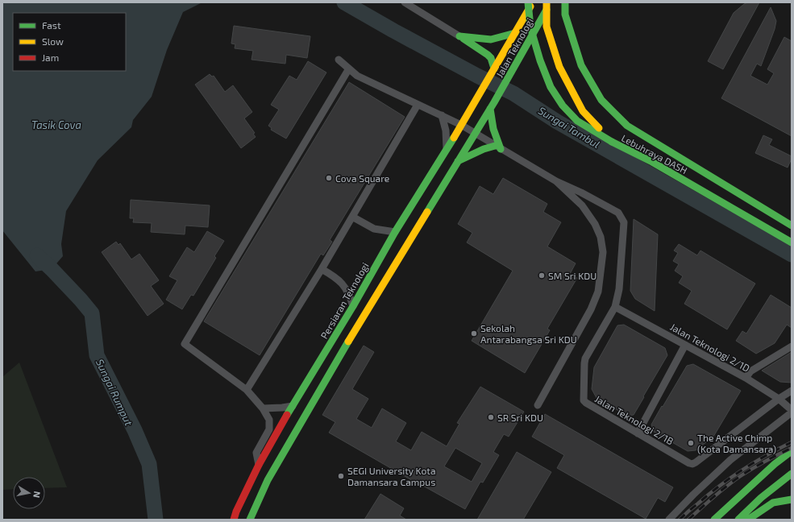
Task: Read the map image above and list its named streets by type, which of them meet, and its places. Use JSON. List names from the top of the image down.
{
  "streets": {
    "main road": ["Jalan Teknologi", "Lebuhraya DASH", "Persiaran Teknologi"],
    "street": ["Jalan Teknologi 2/1D", "Jalan Teknologi 2/1B"]
  },
  "crossings": [
    ["Jalan Teknologi", "Persiaran Teknologi"],
    ["Jalan Teknologi 2/1D", "Jalan Teknologi 2/1B"]
  ],
  "water": ["Tasik Cova", "Sungai Tambul", "Sungai Rumput"],
  "places": [
    "Cova Square",
    "SM Sri KDU",
    "Sekolah Antarabangsa Sri KDU",
    "SR Sri KDU",
    "The Active Chimp (Kota Damansara)",
    "SEGI University Kota Damansara Campus"
  ],
  "legend": ["Fast", "Slow", "Jam"],
  "north": "right"
}
